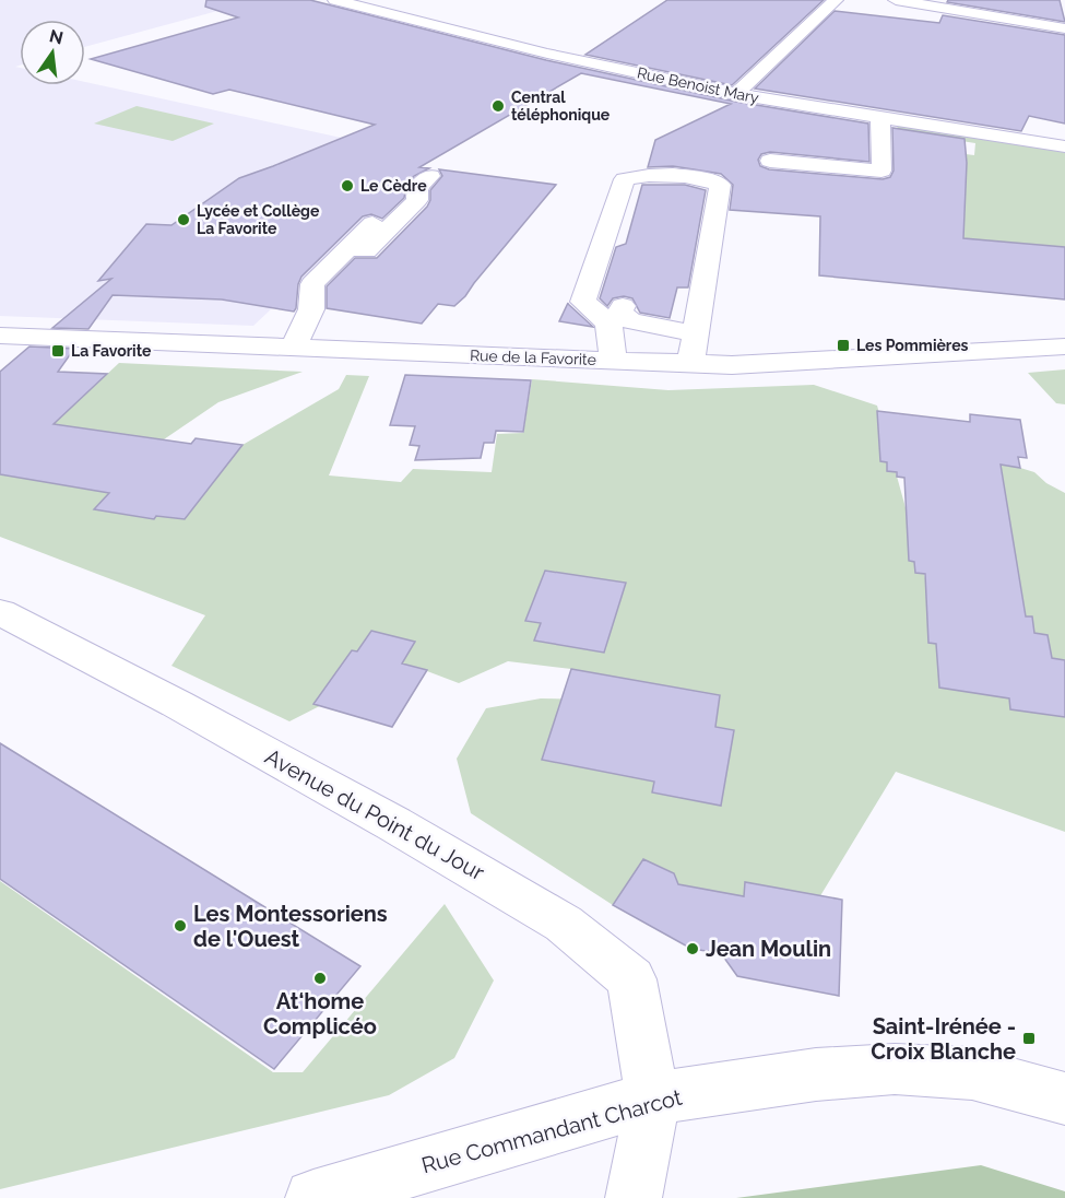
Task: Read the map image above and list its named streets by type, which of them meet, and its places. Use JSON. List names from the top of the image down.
{
  "streets": {
    "street": [
      "Rue Benoist Mary",
      "Rue de la Favorite",
      "Avenue du Point du Jour",
      "Rue Commandant Charcot"
    ]
  },
  "crossings": [
    ["Avenue du Point du Jour", "Rue Commandant Charcot"]
  ],
  "places": {
    "other": [
      "Central téléphonique",
      "Le Cèdre",
      "Lycée et Collège La Favorite",
      "Les Montessoriens de l'Ouest",
      "Jean Moulin",
      "At‘home Complicéo"
    ],
    "transit": ["Les Pommières", "La Favorite", "Saint-Irénée - Croix Blanche"]
  },
  "north": "top"
}
